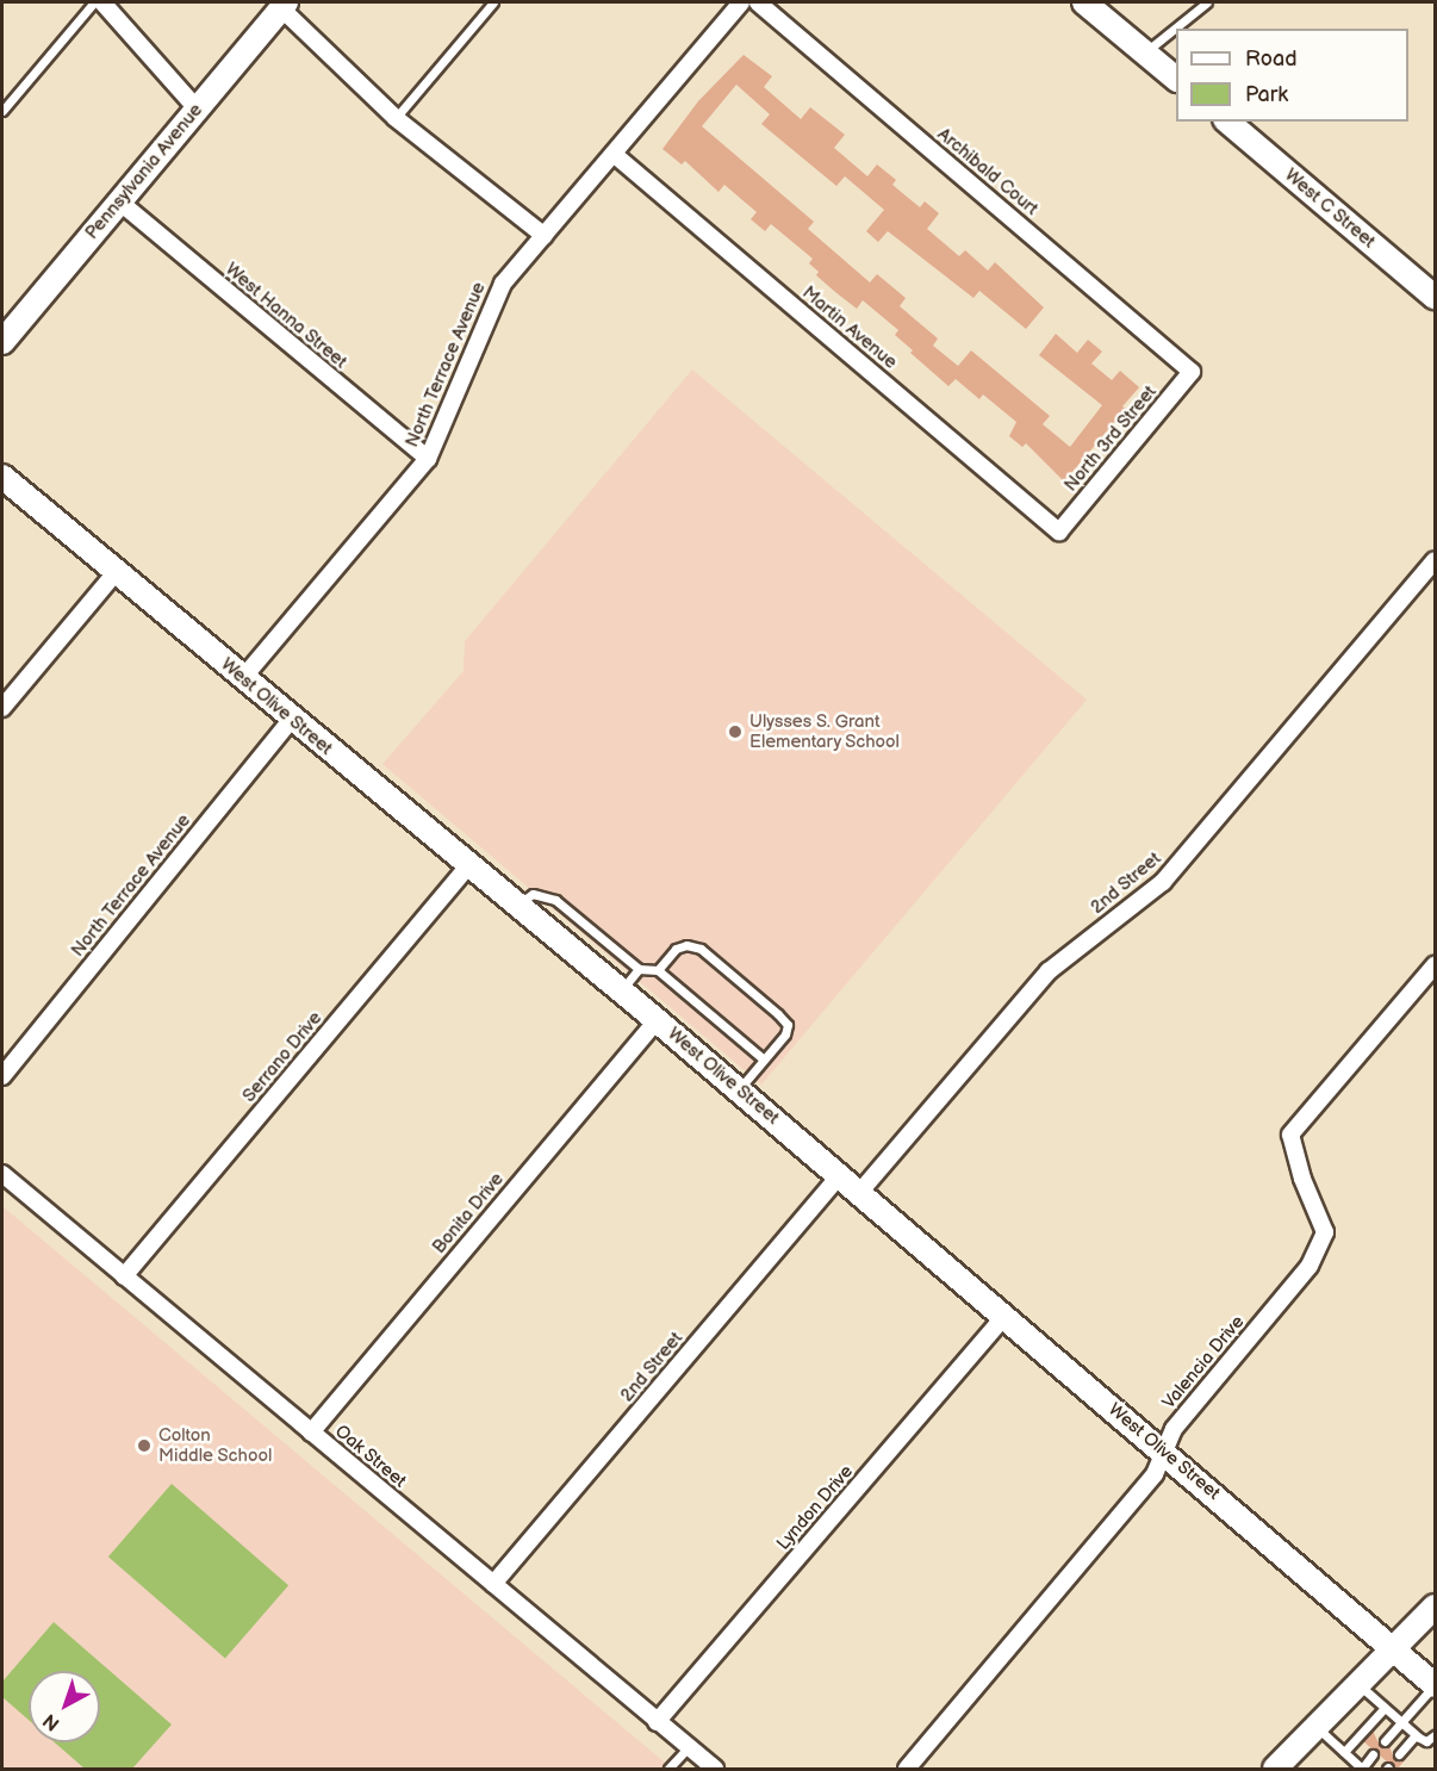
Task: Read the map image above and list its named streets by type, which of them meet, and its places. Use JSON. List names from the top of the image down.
{
  "streets": {
    "street": [
      "Pennsylvania Avenue",
      "Archibald Court",
      "West C Street",
      "West Hanna Street",
      "Martin Avenue",
      "North Terrace Avenue",
      "North 3rd Street",
      "West Olive Street",
      "2nd Street",
      "Serrano Drive",
      "Bonita Drive",
      "Valencia Drive",
      "Oak Street",
      "Lyndon Drive"
    ]
  },
  "crossings": [
    ["Pennsylvania Avenue", "West Hanna Street"],
    ["Archibald Court", "North 3rd Street"],
    ["West Hanna Street", "North Terrace Avenue"],
    ["Martin Avenue", "North Terrace Avenue"],
    ["Martin Avenue", "North 3rd Street"],
    ["North Terrace Avenue", "West Olive Street"],
    ["West Olive Street", "2nd Street"],
    ["West Olive Street", "Serrano Drive"],
    ["West Olive Street", "Bonita Drive"],
    ["West Olive Street", "Valencia Drive"],
    ["West Olive Street", "Lyndon Drive"],
    ["2nd Street", "Oak Street"],
    ["Serrano Drive", "Oak Street"],
    ["Bonita Drive", "Oak Street"],
    ["Oak Street", "Lyndon Drive"]
  ],
  "places": ["Ulysses S. Grant Elementary School", "Colton Middle School"],
  "legend": ["Road", "Park"],
  "north": "bottom left"
}
